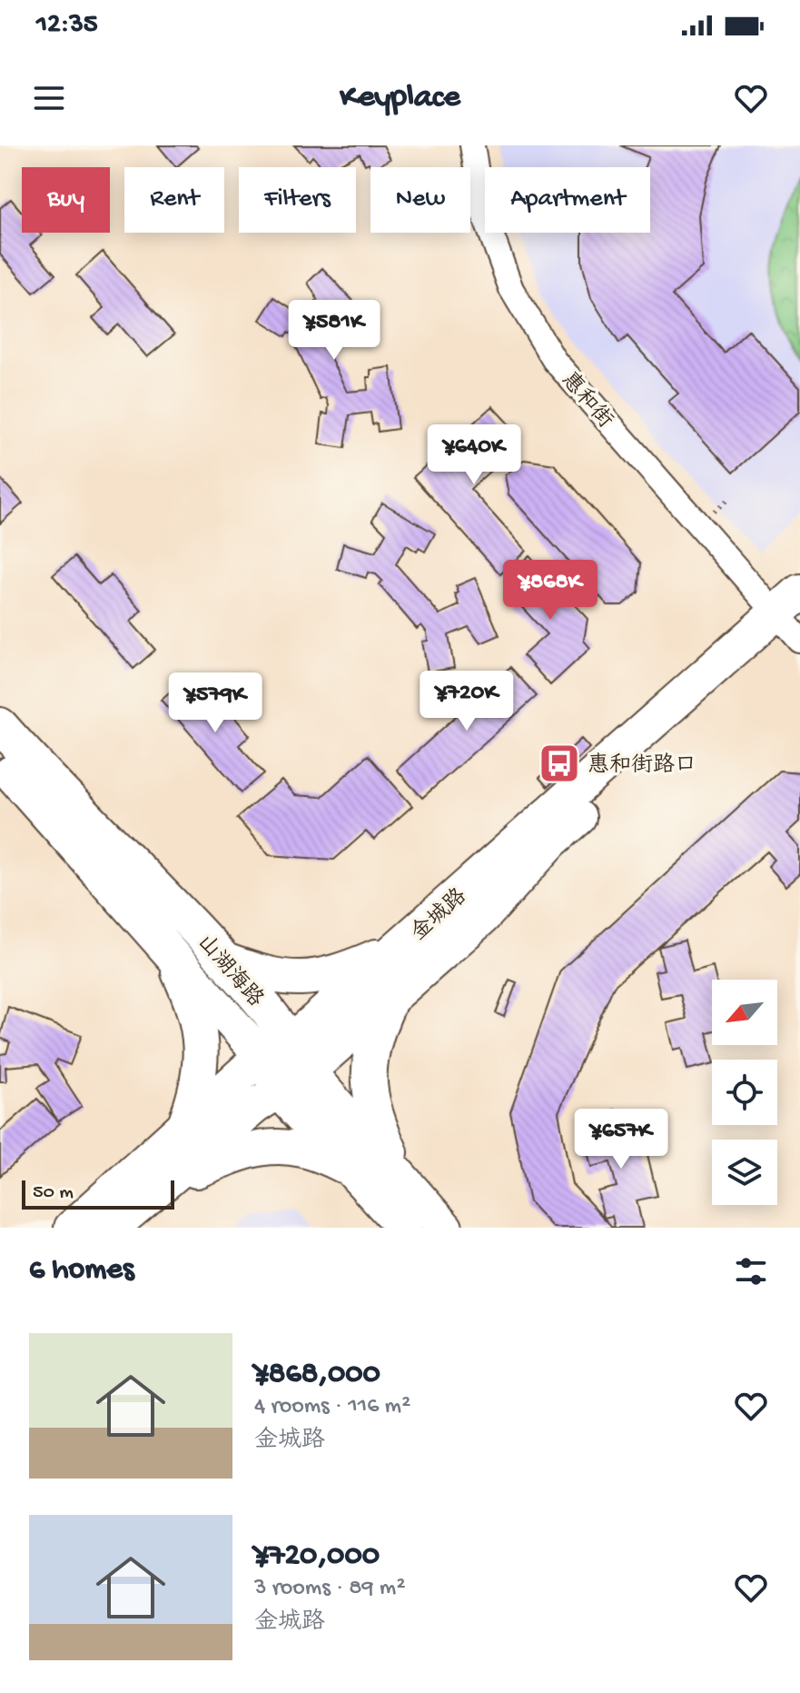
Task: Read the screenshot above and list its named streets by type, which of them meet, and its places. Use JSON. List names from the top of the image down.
{
  "streets": {
    "street": ["惠和街", "金城路", "山湖海路"]
  },
  "crossings": [
    ["惠和街", "金城路"],
    ["金城路", "山湖海路"]
  ],
  "places": {
    "bus stop": ["惠和街路口"]
  },
  "scale_bar": "50 m",
  "north": "bottom left",
  "page": {
    "status": "12:35",
    "header": "Keyplace",
    "chip": [
      "Buy",
      "Rent",
      "Filters",
      "New",
      "Apartment"
    ],
    "price": [
      "¥581K",
      "¥640K",
      "¥868K",
      "¥720K",
      "¥579K",
      "¥657K"
    ],
    "scale": "50 m",
    "heading": "6 homes",
    "list": [
      {
        "name": "¥868,000",
        "note": "4 rooms · 116 m² · 金城路"
      },
      {
        "name": "¥720,000",
        "note": "3 rooms · 89 m² · 金城路"
      }
    ]
  }
}
